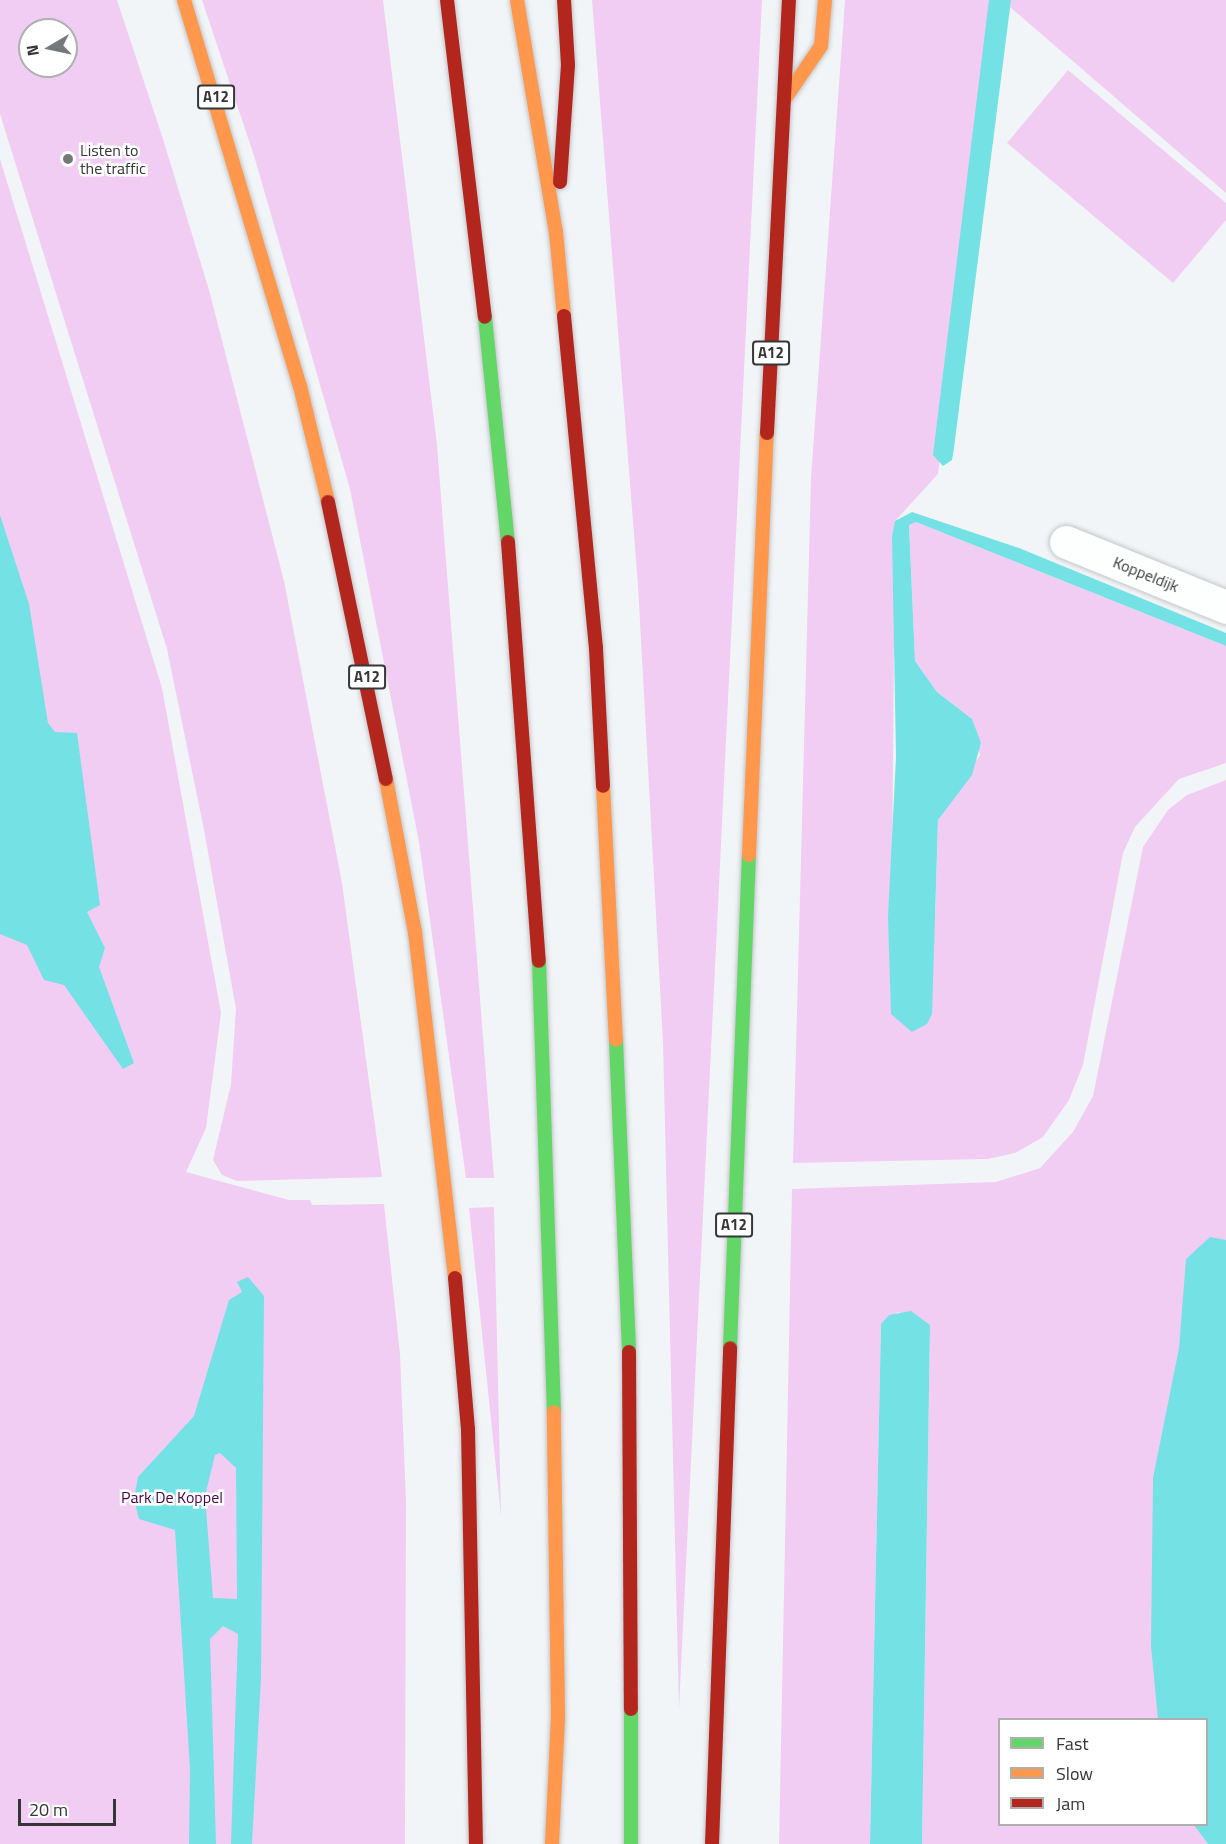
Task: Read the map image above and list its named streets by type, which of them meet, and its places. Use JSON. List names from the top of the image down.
{
  "streets": {
    "highway": ["A12"],
    "street": ["Koppeldijk"]
  },
  "parks": ["Park De Koppel"],
  "places": ["Listen to the traffic"],
  "legend": ["Fast", "Slow", "Jam"],
  "scale_bar": "20 m",
  "north": "left"
}
